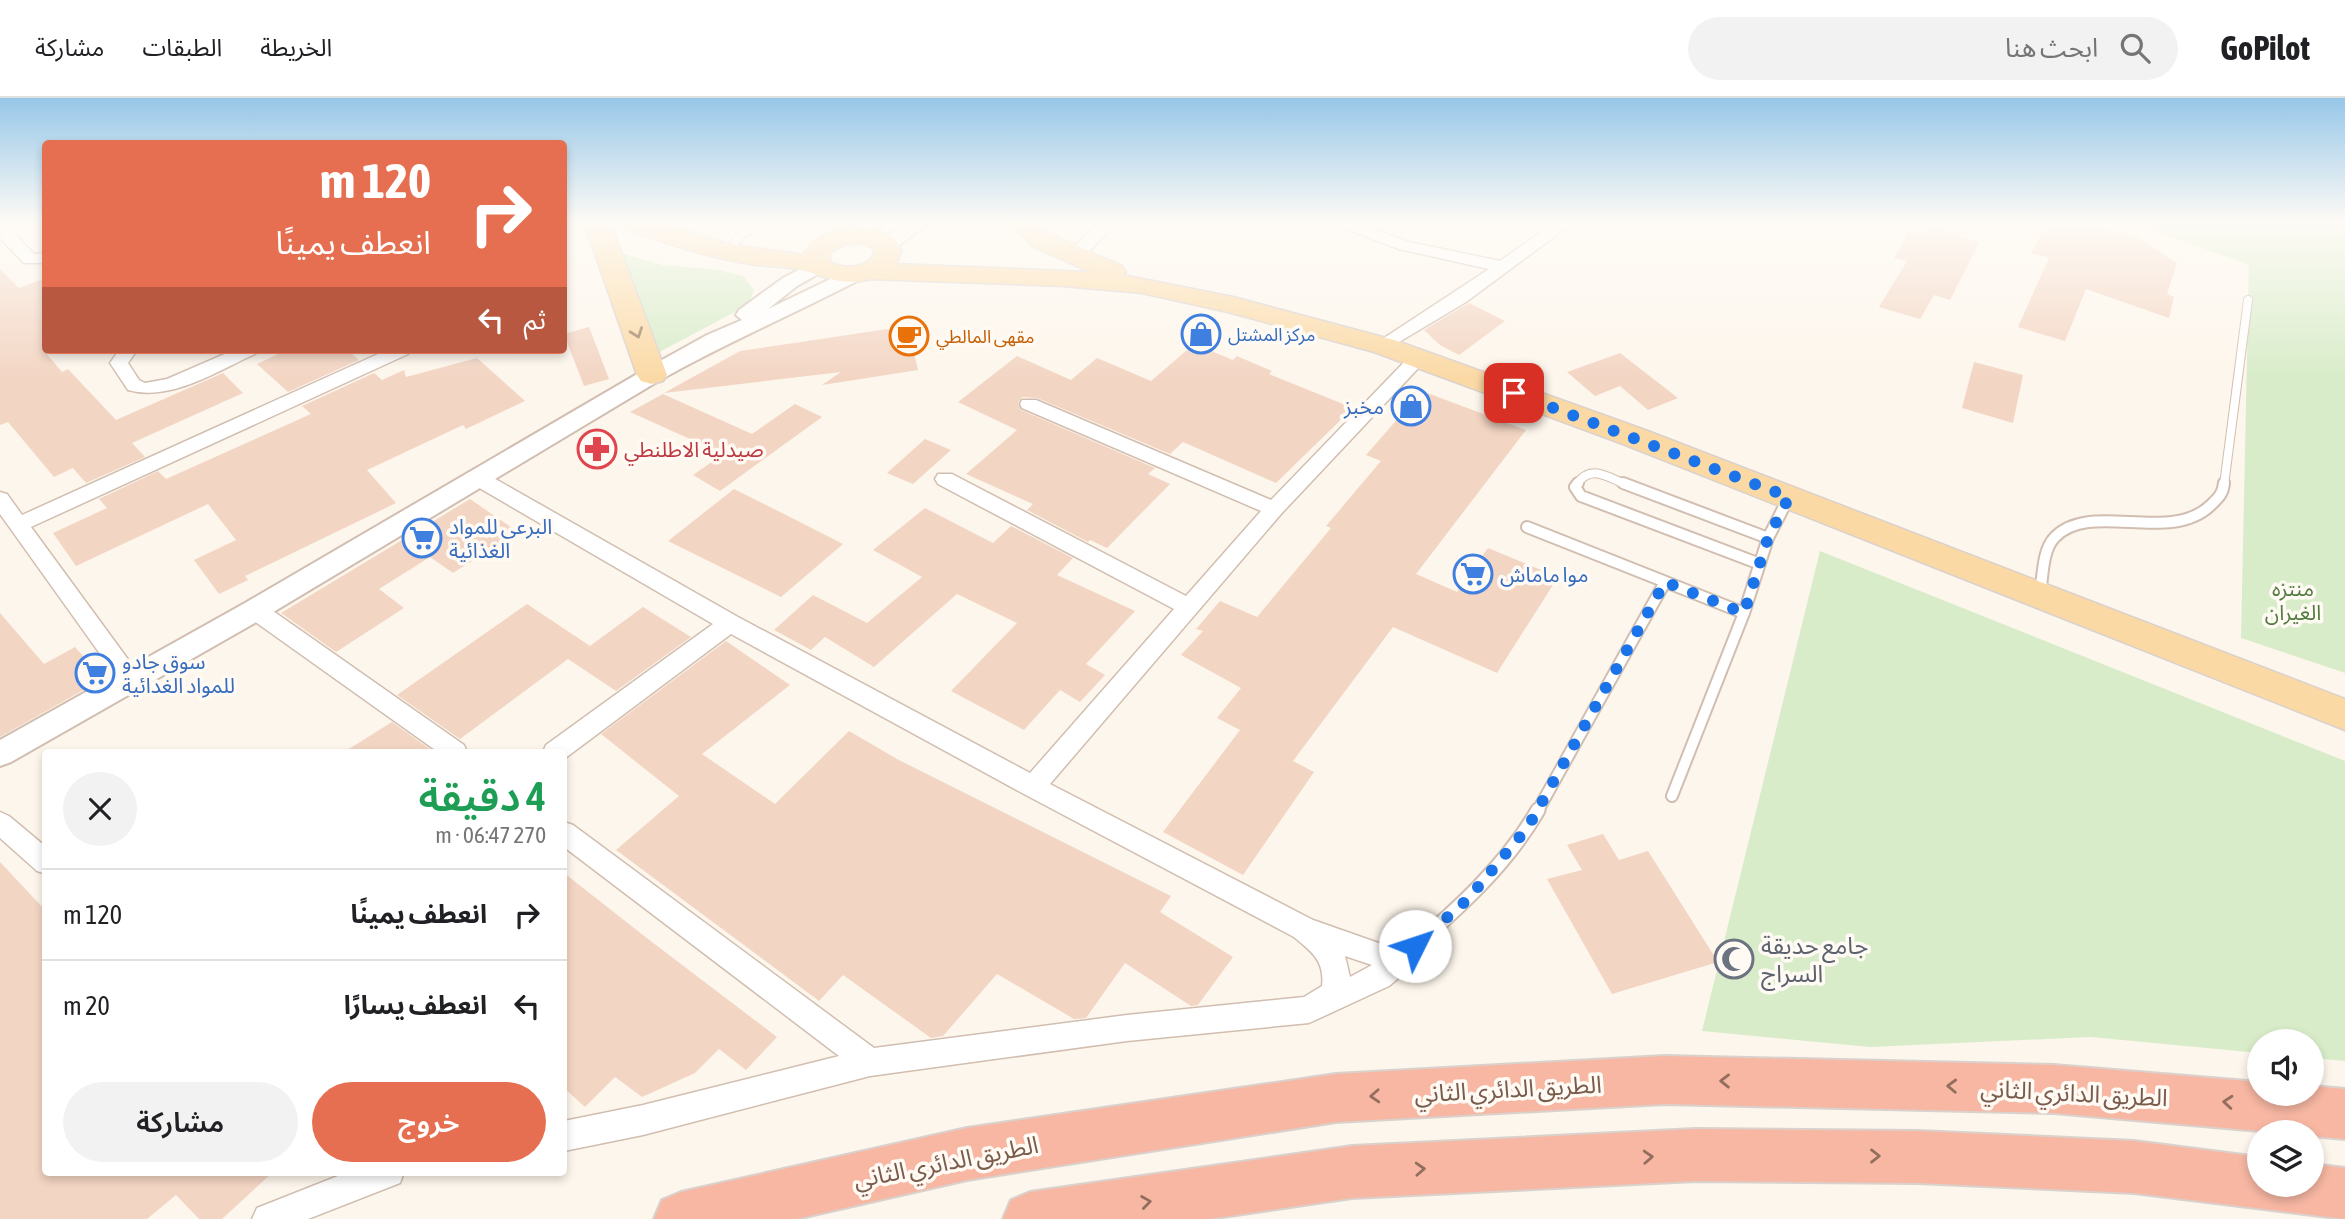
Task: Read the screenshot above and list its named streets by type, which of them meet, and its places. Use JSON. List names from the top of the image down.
{
  "streets": {
    "highway": ["الطريق الدائري الثاني"]
  },
  "parks": ["منتزه الغيران"],
  "places": {
    "shop": ["مركز المشتل", "مخبز"],
    "cafe": ["مقهى المالطي"],
    "pharmacy": ["صيدلية الاطلنطي"],
    "supermarket": ["البرعي للمواد الغذائية", "موا ماماش", "سوق جادو للمواد الغدائية"],
    "mosque": ["جامع حديقة السراج"]
  },
  "page": {
    "header": "GoPilot",
    "search": "ابحث هنا",
    "nav": ["الخريطة", "الطبقات", "مشاركة"],
    "turn": ["120 m", "انعطف يمينًا"],
    "then": "ثم",
    "heading": ["4 دقيقة", "270 m · 06:47"],
    "list": [
      {
        "name": "انعطف يمينًا",
        "value": "120 m"
      },
      {
        "name": "انعطف يسارًا",
        "value": "20 m"
      }
    ],
    "buttons": ["خروج", "مشاركة"]
  }
}
